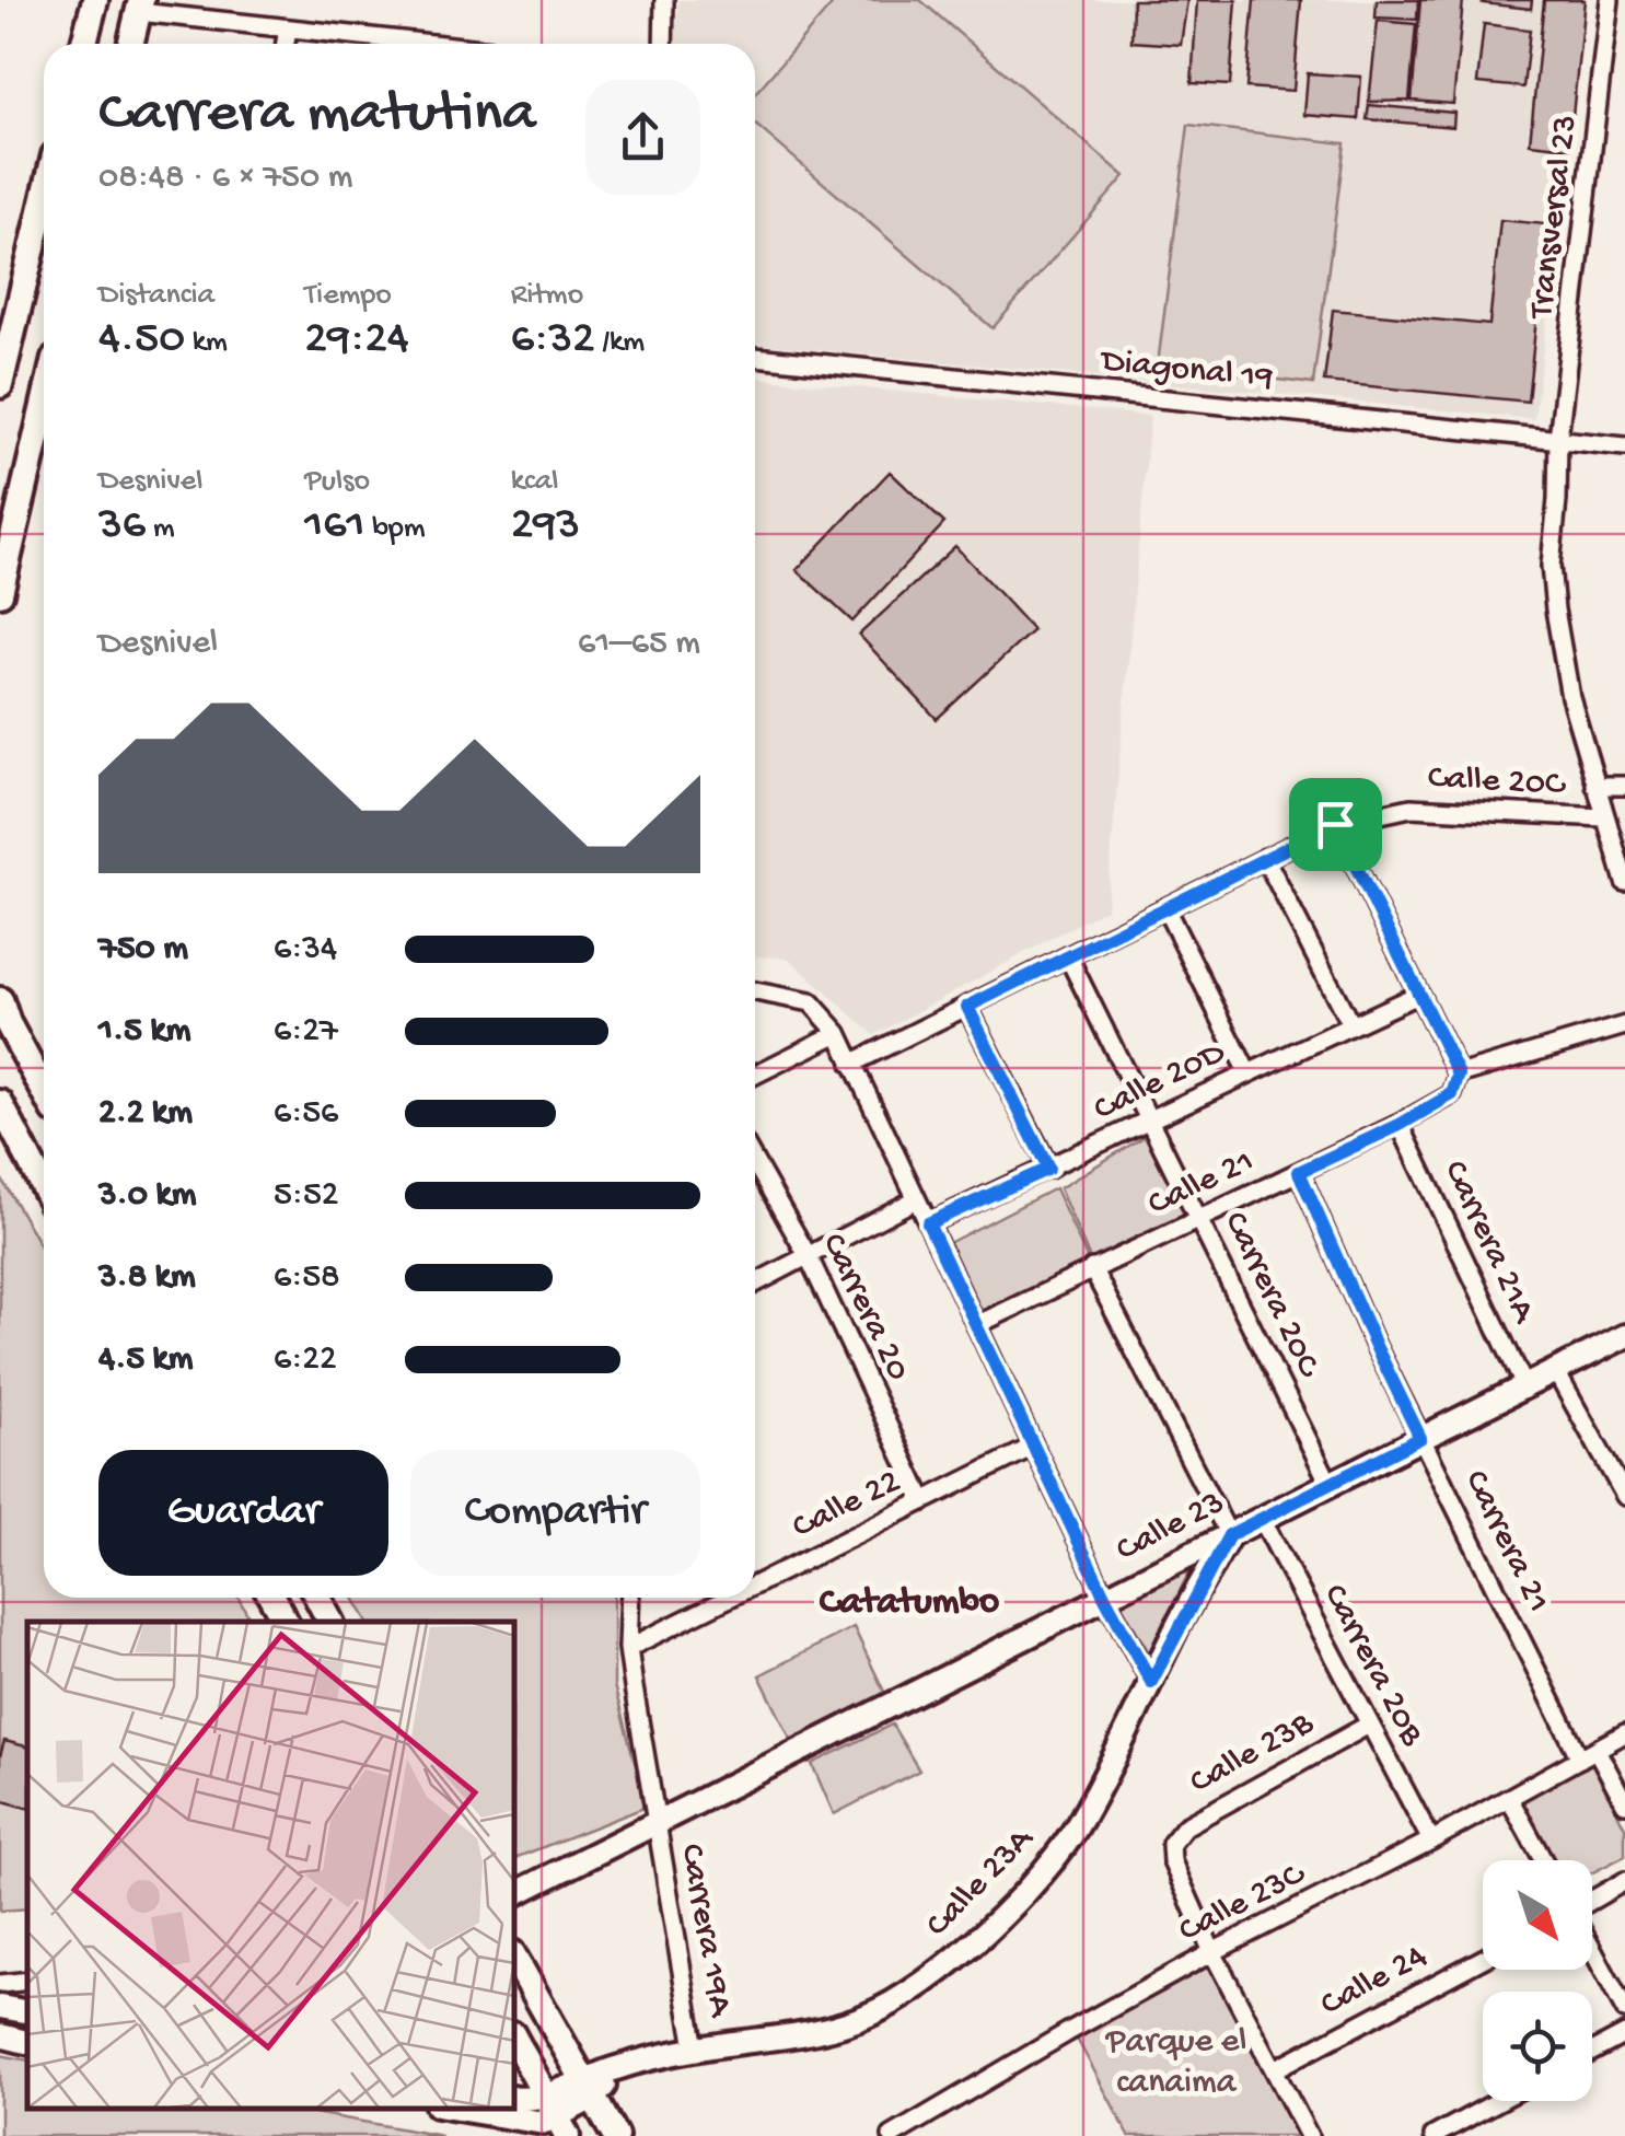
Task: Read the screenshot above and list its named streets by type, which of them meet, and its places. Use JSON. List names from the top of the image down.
{
  "streets": {
    "street": [
      "Transversal 23",
      "Diagonal 19",
      "Calle 20C",
      "Calle 20D",
      "Calle 21",
      "Carrera 21A",
      "Carrera 20C",
      "Carrera 20",
      "Calle 22",
      "Calle 23",
      "Carrera 21",
      "Carrera 20B",
      "Calle 23B",
      "Calle 23A",
      "Calle 23C",
      "Carrera 19A",
      "Calle 24"
    ]
  },
  "crossings": [
    ["Transversal 23", "Diagonal 19"],
    ["Transversal 23", "Calle 20C"],
    ["Calle 20C", "Carrera 20C"],
    ["Calle 20D", "Carrera 20C"],
    ["Calle 21", "Carrera 21A"],
    ["Calle 21", "Carrera 20C"],
    ["Calle 21", "Carrera 21"],
    ["Carrera 21A", "Calle 23"],
    ["Carrera 20C", "Calle 23"],
    ["Carrera 20", "Calle 22"],
    ["Calle 22", "Carrera 19A"],
    ["Calle 23", "Carrera 21"],
    ["Calle 23", "Carrera 20B"],
    ["Calle 23", "Calle 23A"],
    ["Calle 23", "Carrera 19A"],
    ["Carrera 21", "Calle 23C"],
    ["Carrera 20B", "Calle 23B"],
    ["Carrera 20B", "Calle 23C"],
    ["Calle 23B", "Calle 23C"],
    ["Calle 23A", "Carrera 19A"]
  ],
  "districts": ["Catatumbo"],
  "parks": ["Parque el canaima"],
  "north": "bottom right",
  "page": {
    "heading": ["Carrera matutina", "08:48 · 6 × 750 m"],
    "stats": [
      ["Distancia", "4.50 km"],
      ["Tiempo", "29:24"],
      ["Ritmo", "6:32 /km"],
      ["Desnivel", "36 m"],
      ["Pulso", "161 bpm"],
      ["kcal", "293"]
    ],
    "chart": ["Desnivel", "61–65 m"],
    "list": [
      {
        "name": "750 m",
        "note": "6:34"
      },
      {
        "name": "1.5 km",
        "note": "6:27"
      },
      {
        "name": "2.2 km",
        "note": "6:56"
      },
      {
        "name": "3.0 km",
        "note": "5:52"
      },
      {
        "name": "3.8 km",
        "note": "6:58"
      },
      {
        "name": "4.5 km",
        "note": "6:22"
      }
    ],
    "buttons": ["Guardar", "Compartir"]
  }
}
